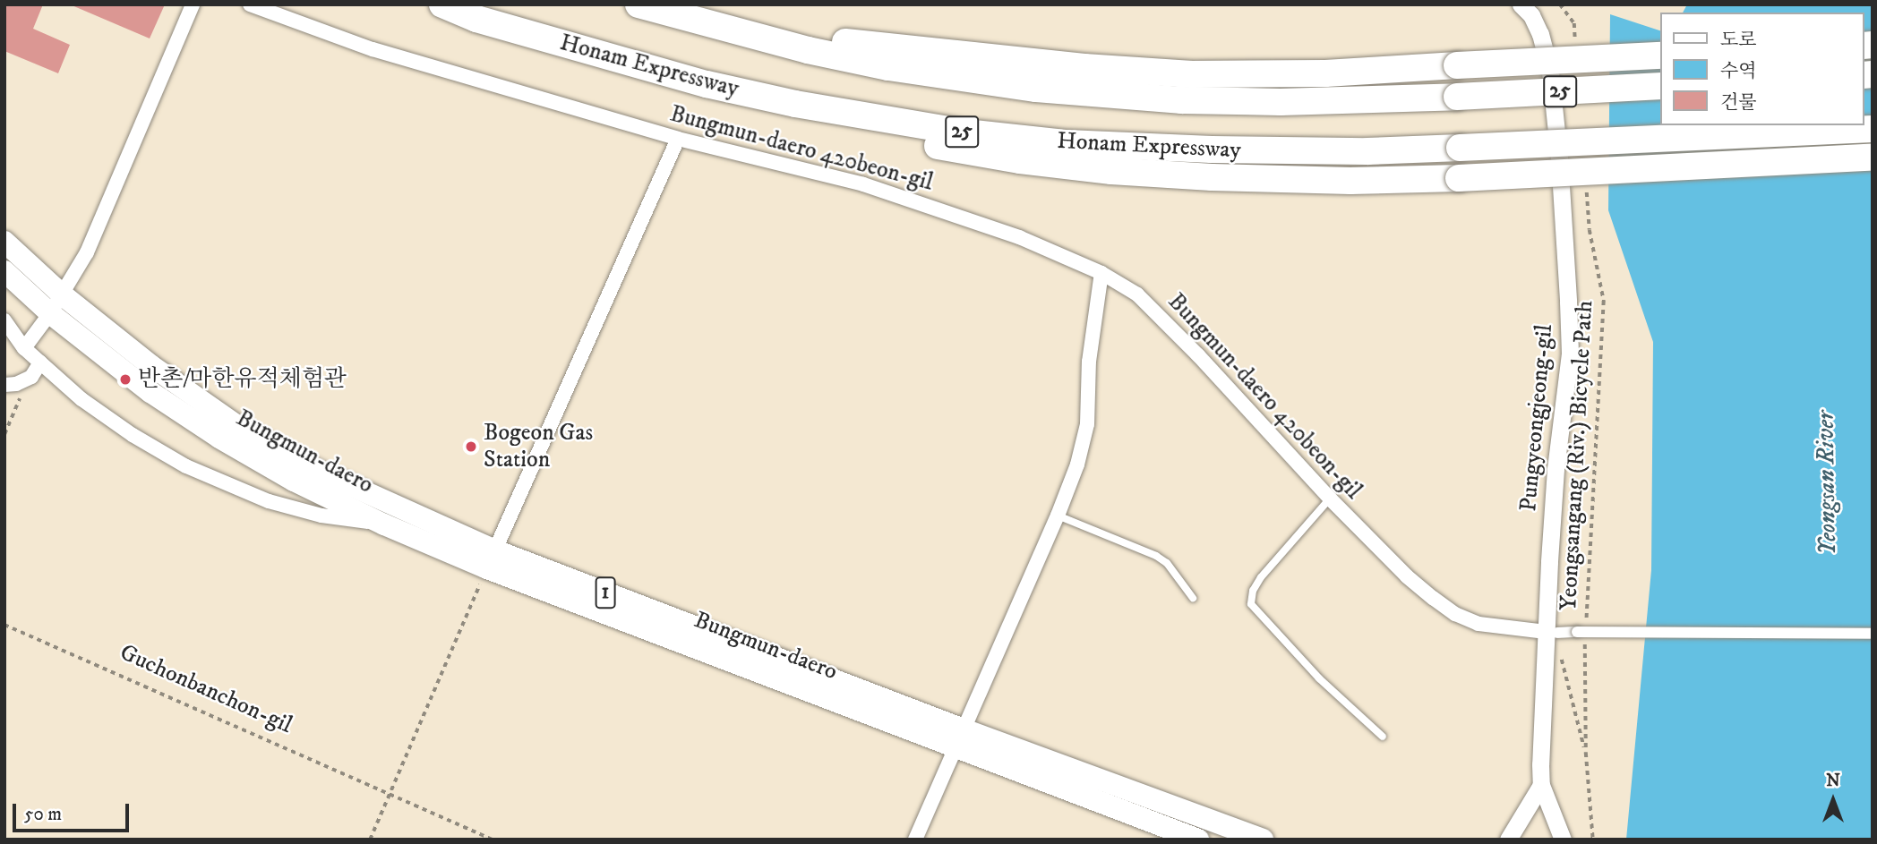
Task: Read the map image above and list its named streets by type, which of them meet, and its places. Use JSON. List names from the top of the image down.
{
  "streets": {
    "highway": ["Honam Expressway", "25"],
    "main road": ["Bungmun-daero", "1"],
    "street": ["Bungmun-daero 420beon-gil", "Pungyeongjeong-gil"],
    "path": ["Yeongsangang (Riv.) Bicycle Path", "Guchonbanchon-gil"]
  },
  "crossings": [
    ["Bungmun-daero 420beon-gil", "Pungyeongjeong-gil"]
  ],
  "water": ["Yeongsan River"],
  "places": ["반촌/마한유적체험관", "Bogeon Gas Station"],
  "legend": ["도로", "수역", "건물"],
  "scale_bar": "50 m",
  "north": "top"
}
